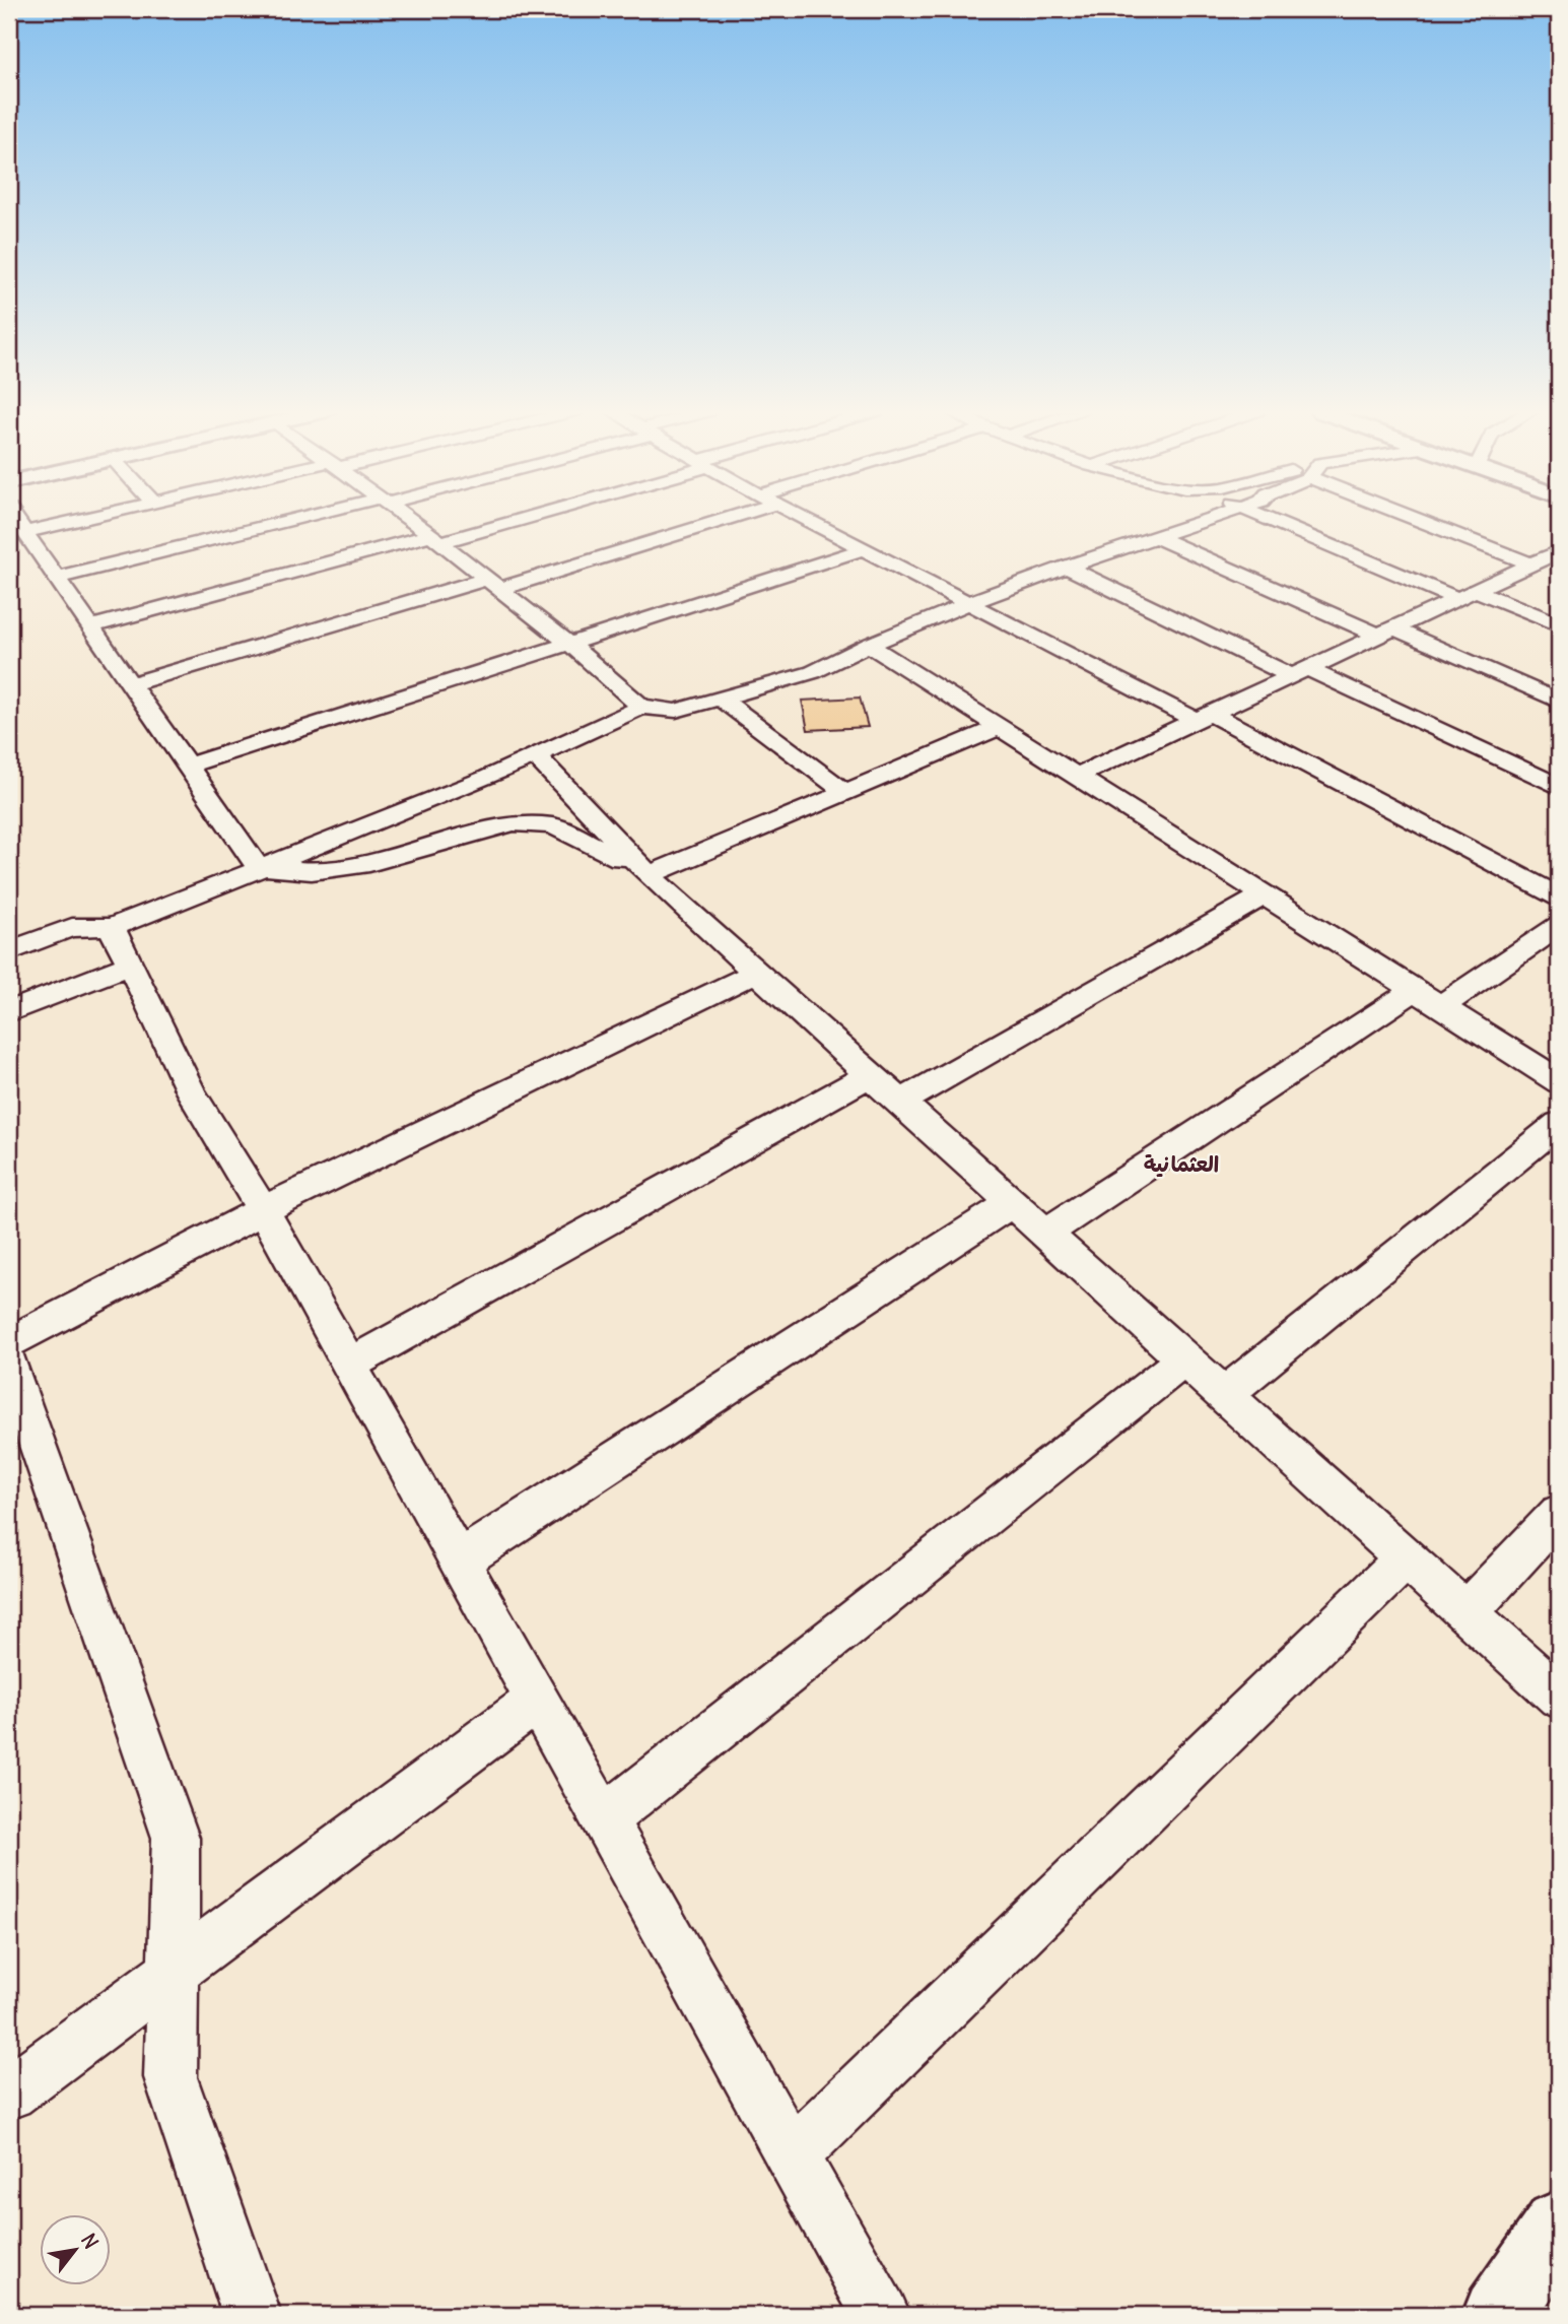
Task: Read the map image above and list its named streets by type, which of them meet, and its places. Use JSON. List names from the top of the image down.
{
  "districts": ["العثمانية"],
  "north": "top right"
}
